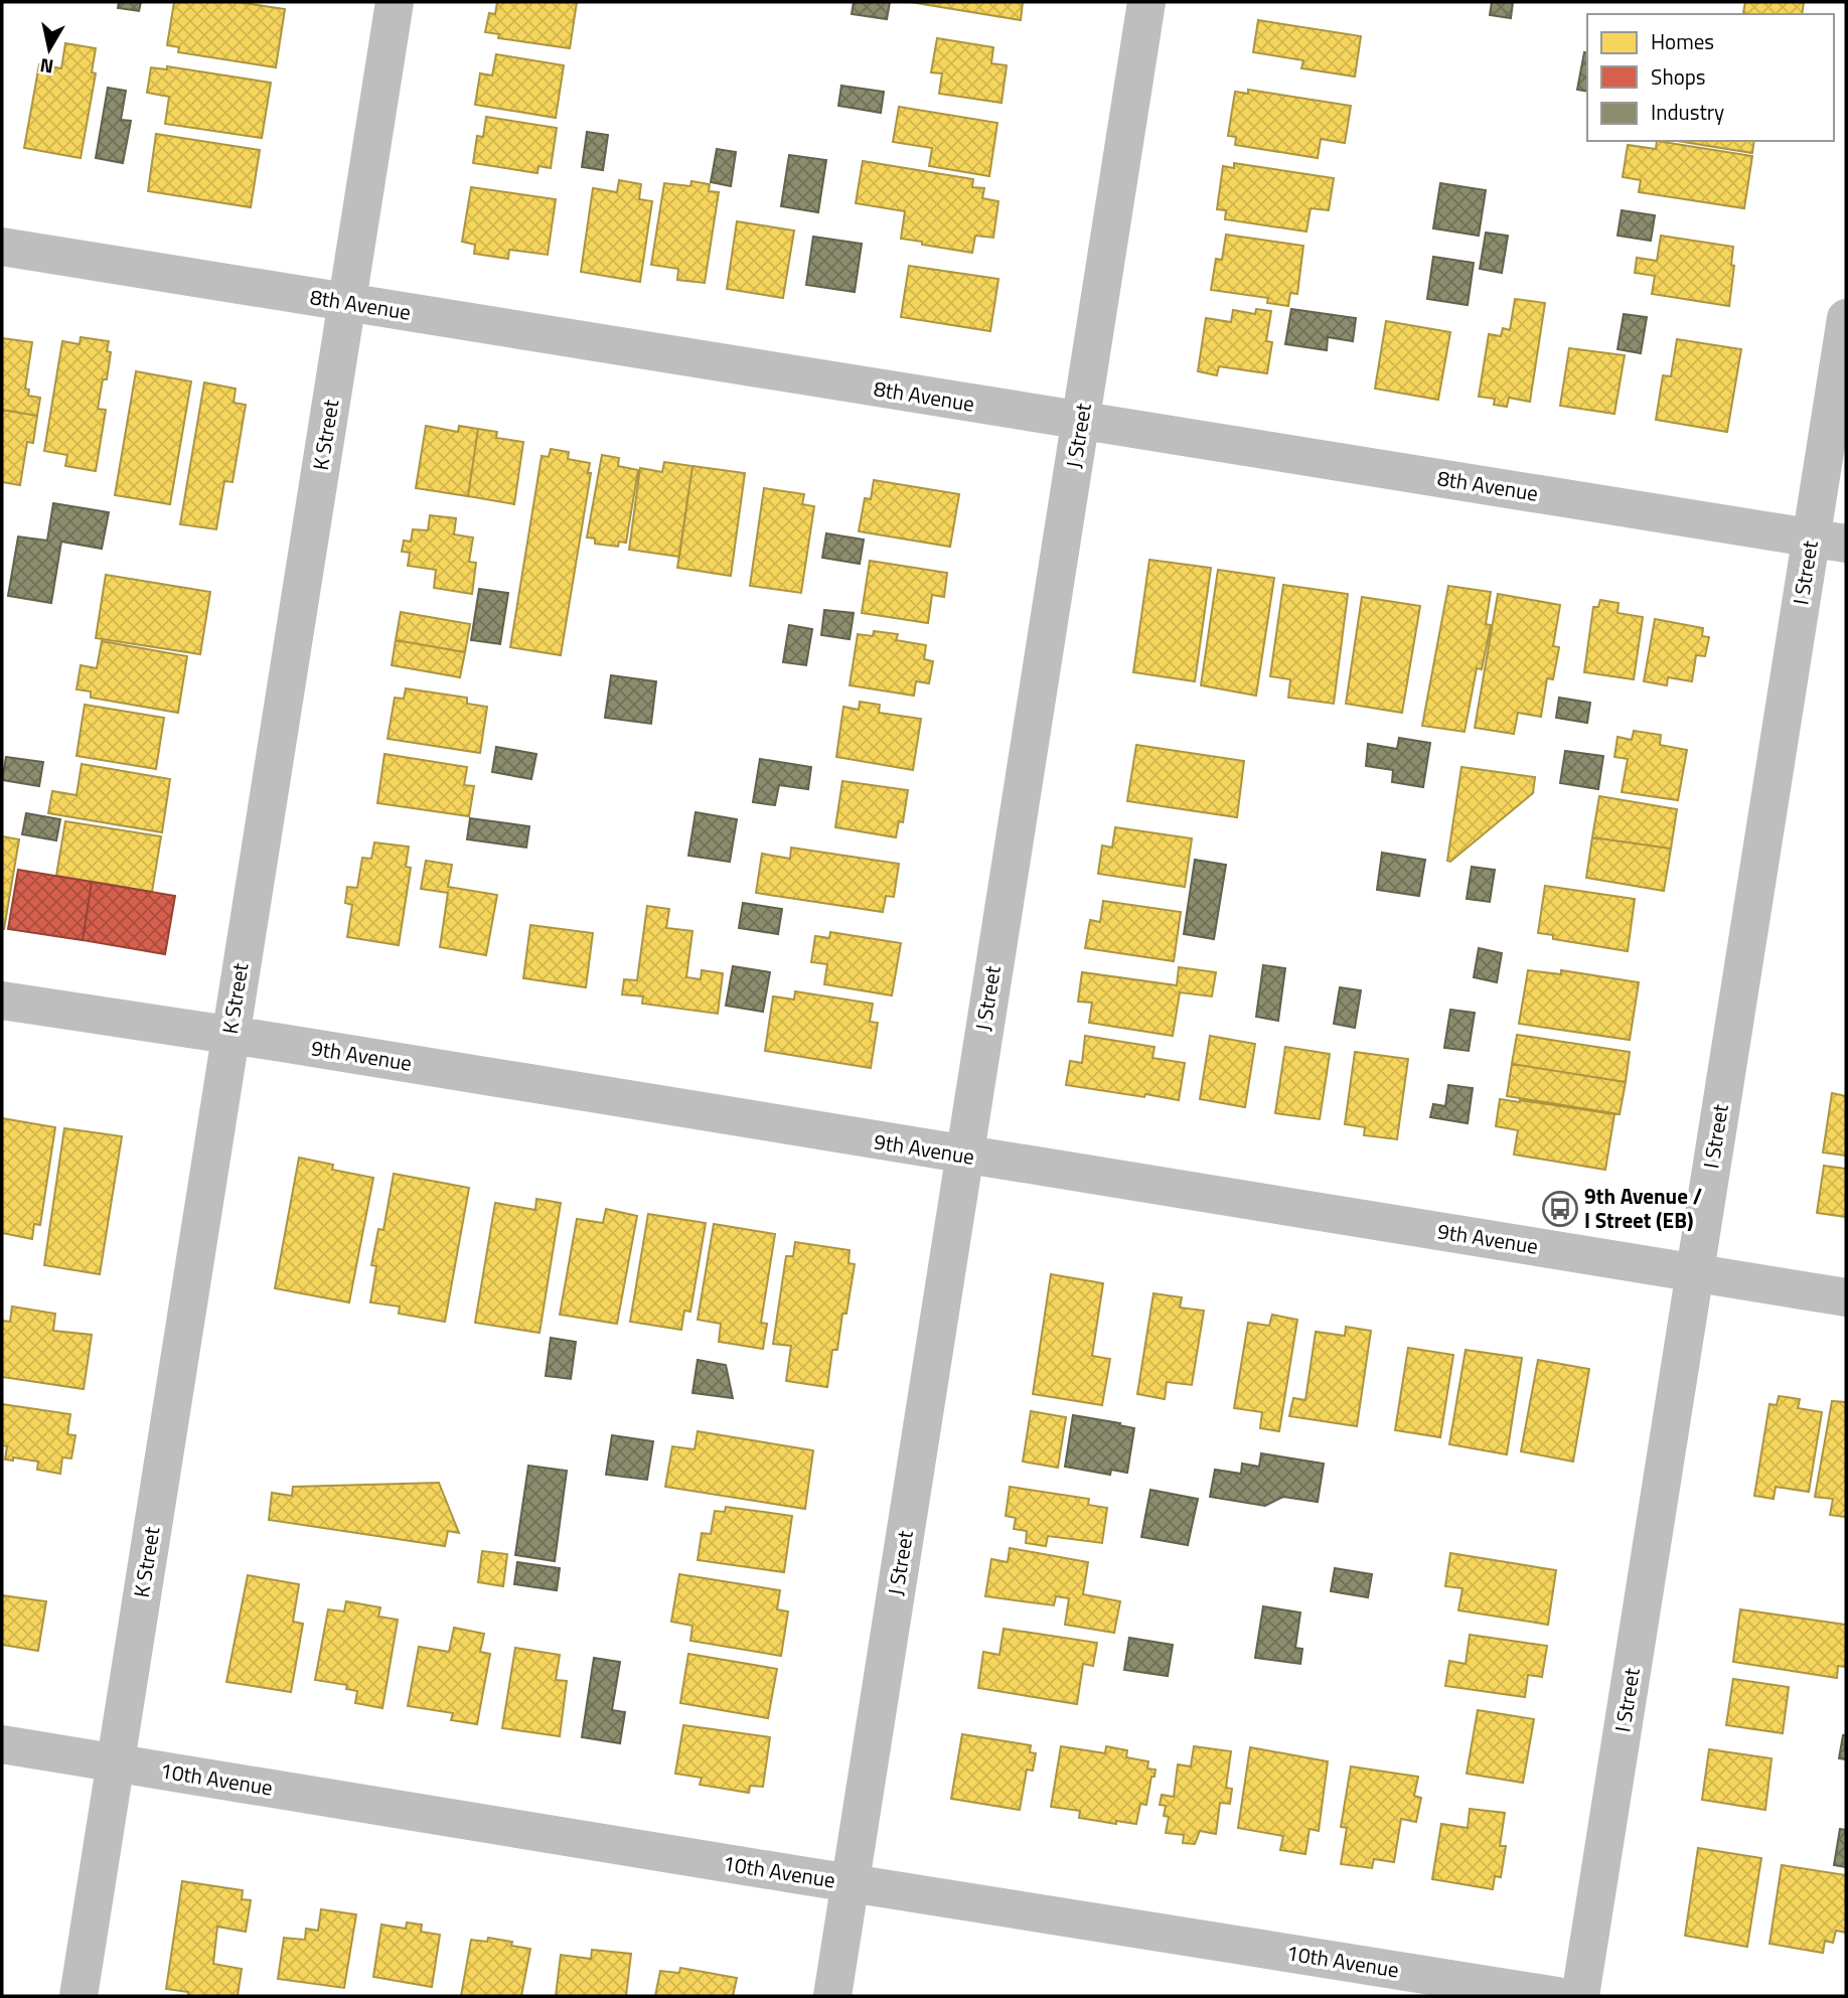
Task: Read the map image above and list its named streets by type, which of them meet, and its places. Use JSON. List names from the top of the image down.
{
  "streets": {
    "street": [
      "8th Avenue",
      "K Street",
      "J Street",
      "I Street",
      "9th Avenue",
      "10th Avenue"
    ]
  },
  "crossings": [
    ["8th Avenue", "K Street"],
    ["8th Avenue", "J Street"],
    ["8th Avenue", "I Street"],
    ["K Street", "9th Avenue"],
    ["K Street", "10th Avenue"],
    ["J Street", "9th Avenue"],
    ["J Street", "10th Avenue"],
    ["I Street", "9th Avenue"]
  ],
  "places": {
    "bus stop": ["9th Avenue / I Street (EB)"]
  },
  "legend": ["Homes", "Shops", "Industry"],
  "north": "bottom"
}
